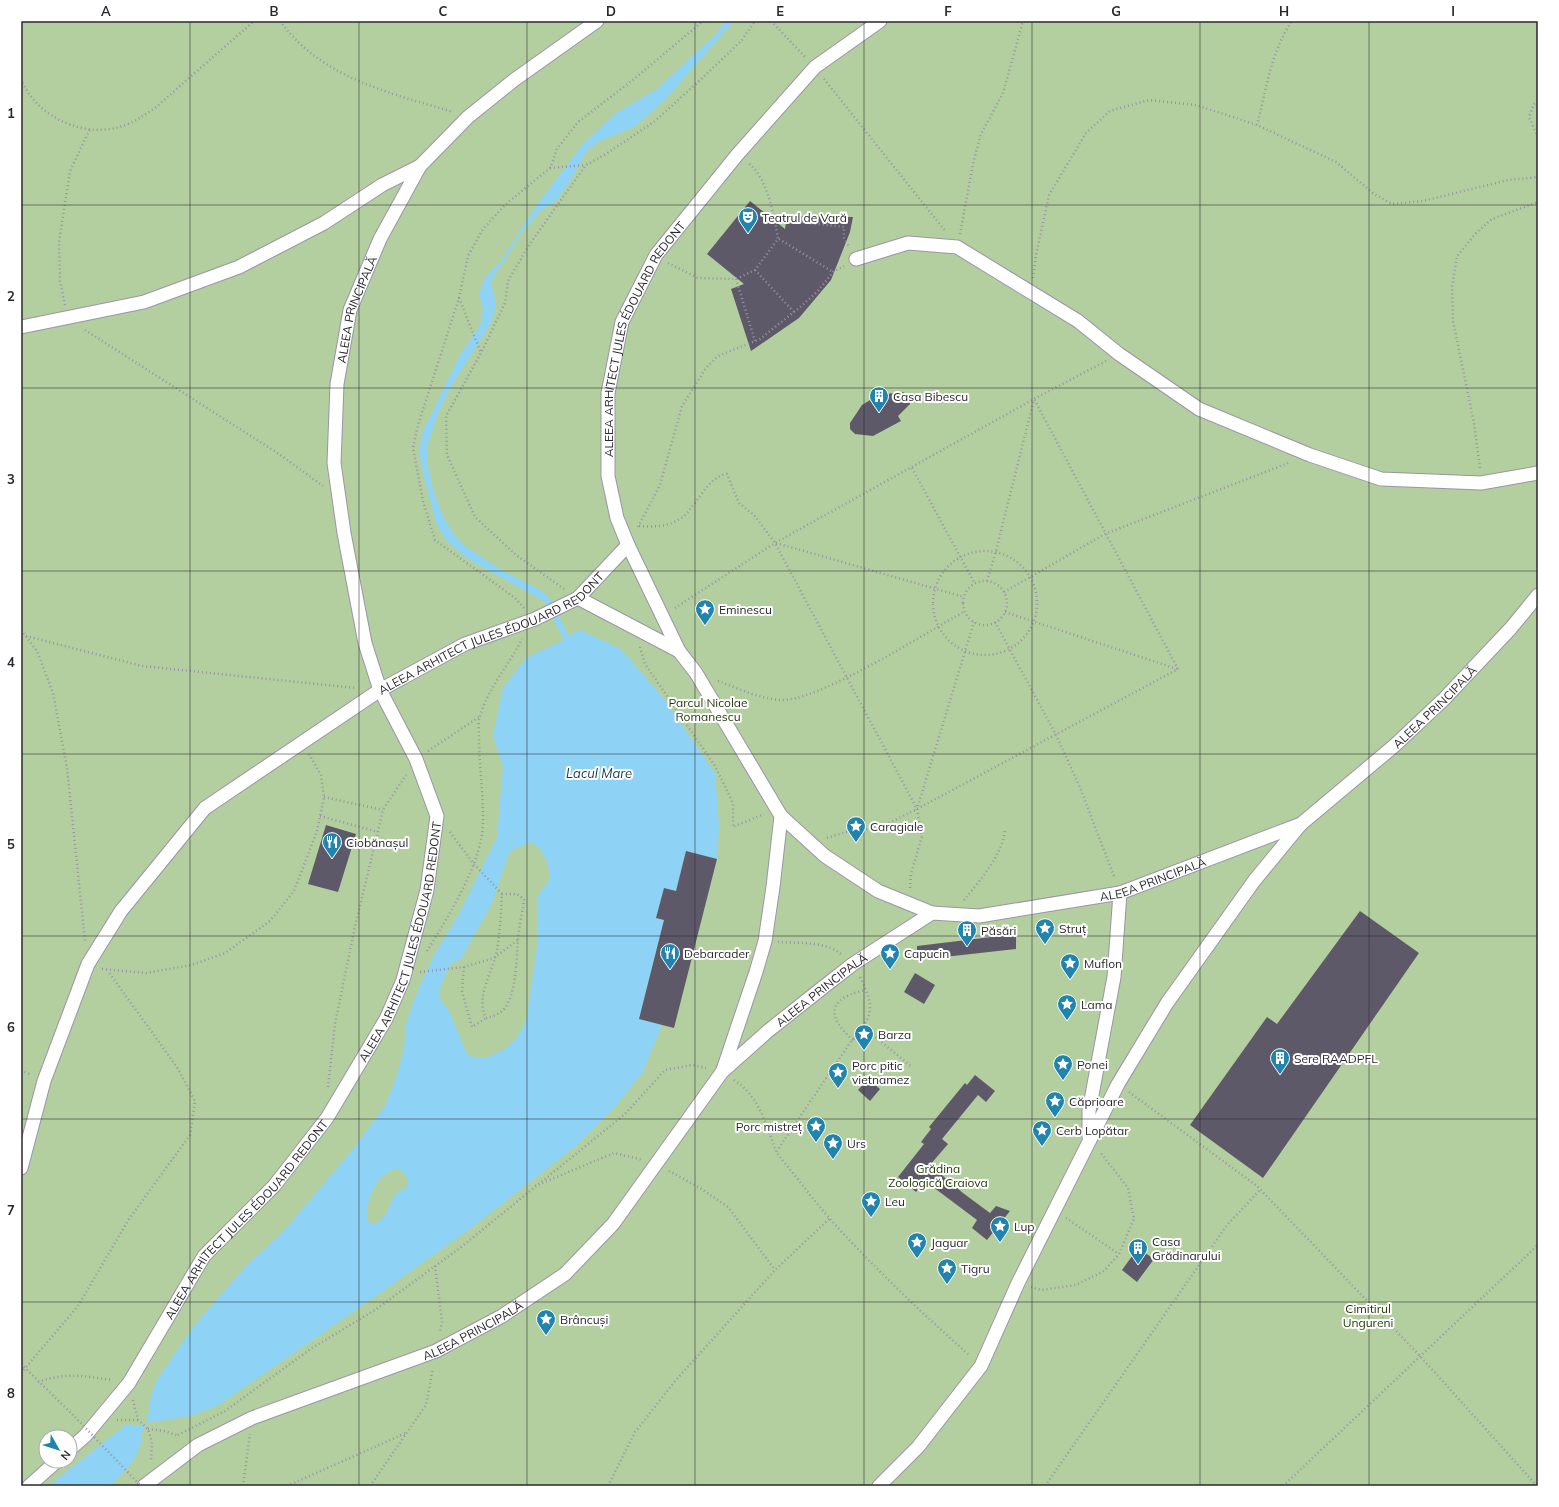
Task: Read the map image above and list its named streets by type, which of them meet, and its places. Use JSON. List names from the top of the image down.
{
  "streets": {
    "street": ["ALEEA PRINCIPALĂ", "ALEEA ARHITECT JULES ÉDOUARD REDONT"]
  },
  "crossings": [
    ["ALEEA PRINCIPALĂ", "ALEEA ARHITECT JULES ÉDOUARD REDONT"]
  ],
  "water": ["Lacul Mare"],
  "parks": ["Parcul Nicolae Romanescu", "Grădina Zoologică Craiova", "Cimitirul Ungureni"],
  "places": {
    "theatre": ["Teatrul de Vară"],
    "building": [
      "Casa Bibescu",
      "Păsări",
      "Sere RAADPFL",
      "Casa Grădinarului"
    ],
    "place": [
      "Eminescu",
      "Caragiale",
      "Struț",
      "Capucin",
      "Muflon",
      "Lama",
      "Barza",
      "Ponei",
      "Porc pitic vietnamez",
      "Căprioare",
      "Porc mistreț",
      "Cerb Lopătar",
      "Urs",
      "Leu",
      "Lup",
      "Jaguar",
      "Tigru",
      "Brâncuși"
    ],
    "restaurant": ["Ciobănașul", "Debarcader"]
  },
  "north": "bottom right",
  "grid": {
    "columns": [
      "A",
      "B",
      "C",
      "D",
      "E",
      "F",
      "G",
      "H",
      "I"
    ],
    "rows": [
      "1",
      "2",
      "3",
      "4",
      "5",
      "6",
      "7",
      "8"
    ]
  }
}
